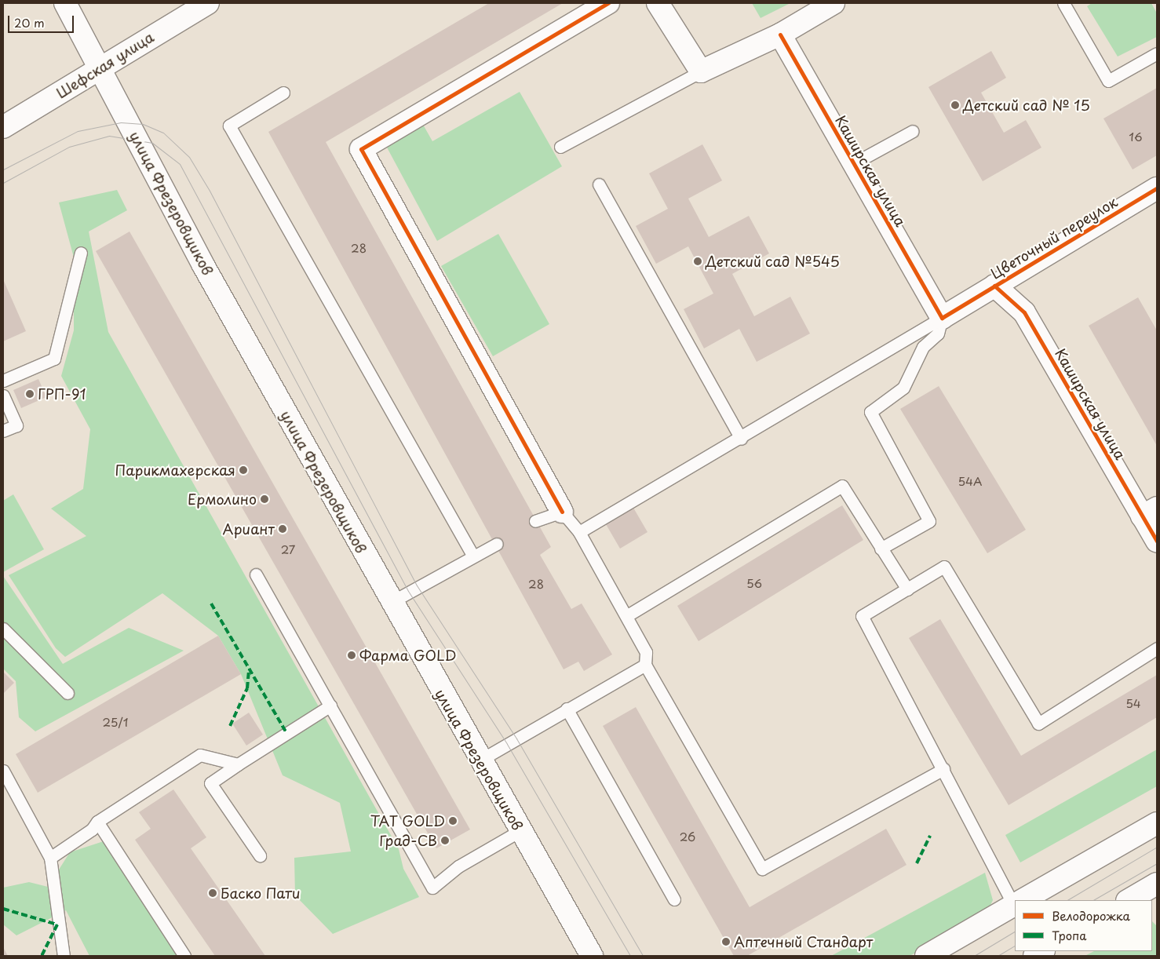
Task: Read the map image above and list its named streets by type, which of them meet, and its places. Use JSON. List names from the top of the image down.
{
  "streets": {
    "street": [
      "Шефская улица",
      "Каширская улица",
      "улица Фрезеровщиков",
      "Цветочный переулок"
    ]
  },
  "crossings": [
    ["Шефская улица", "улица Фрезеровщиков"],
    ["Каширская улица", "Цветочный переулок"]
  ],
  "places": [
    "Детский сад № 15",
    "Детский сад №545",
    "ГРП-91",
    "Парикмахерская",
    "Ермолино",
    "Ариант",
    "Фарма GOLD",
    "TAT GOLD",
    "Град-СВ",
    "Баско Пати",
    "Аптечный Стандарт"
  ],
  "house_numbers": [
    "16",
    "28",
    "54А",
    "27",
    "56",
    "28",
    "54",
    "25/1",
    "26"
  ],
  "legend": ["Велодорожка", "Тропа"],
  "scale_bar": "20 m"
}
